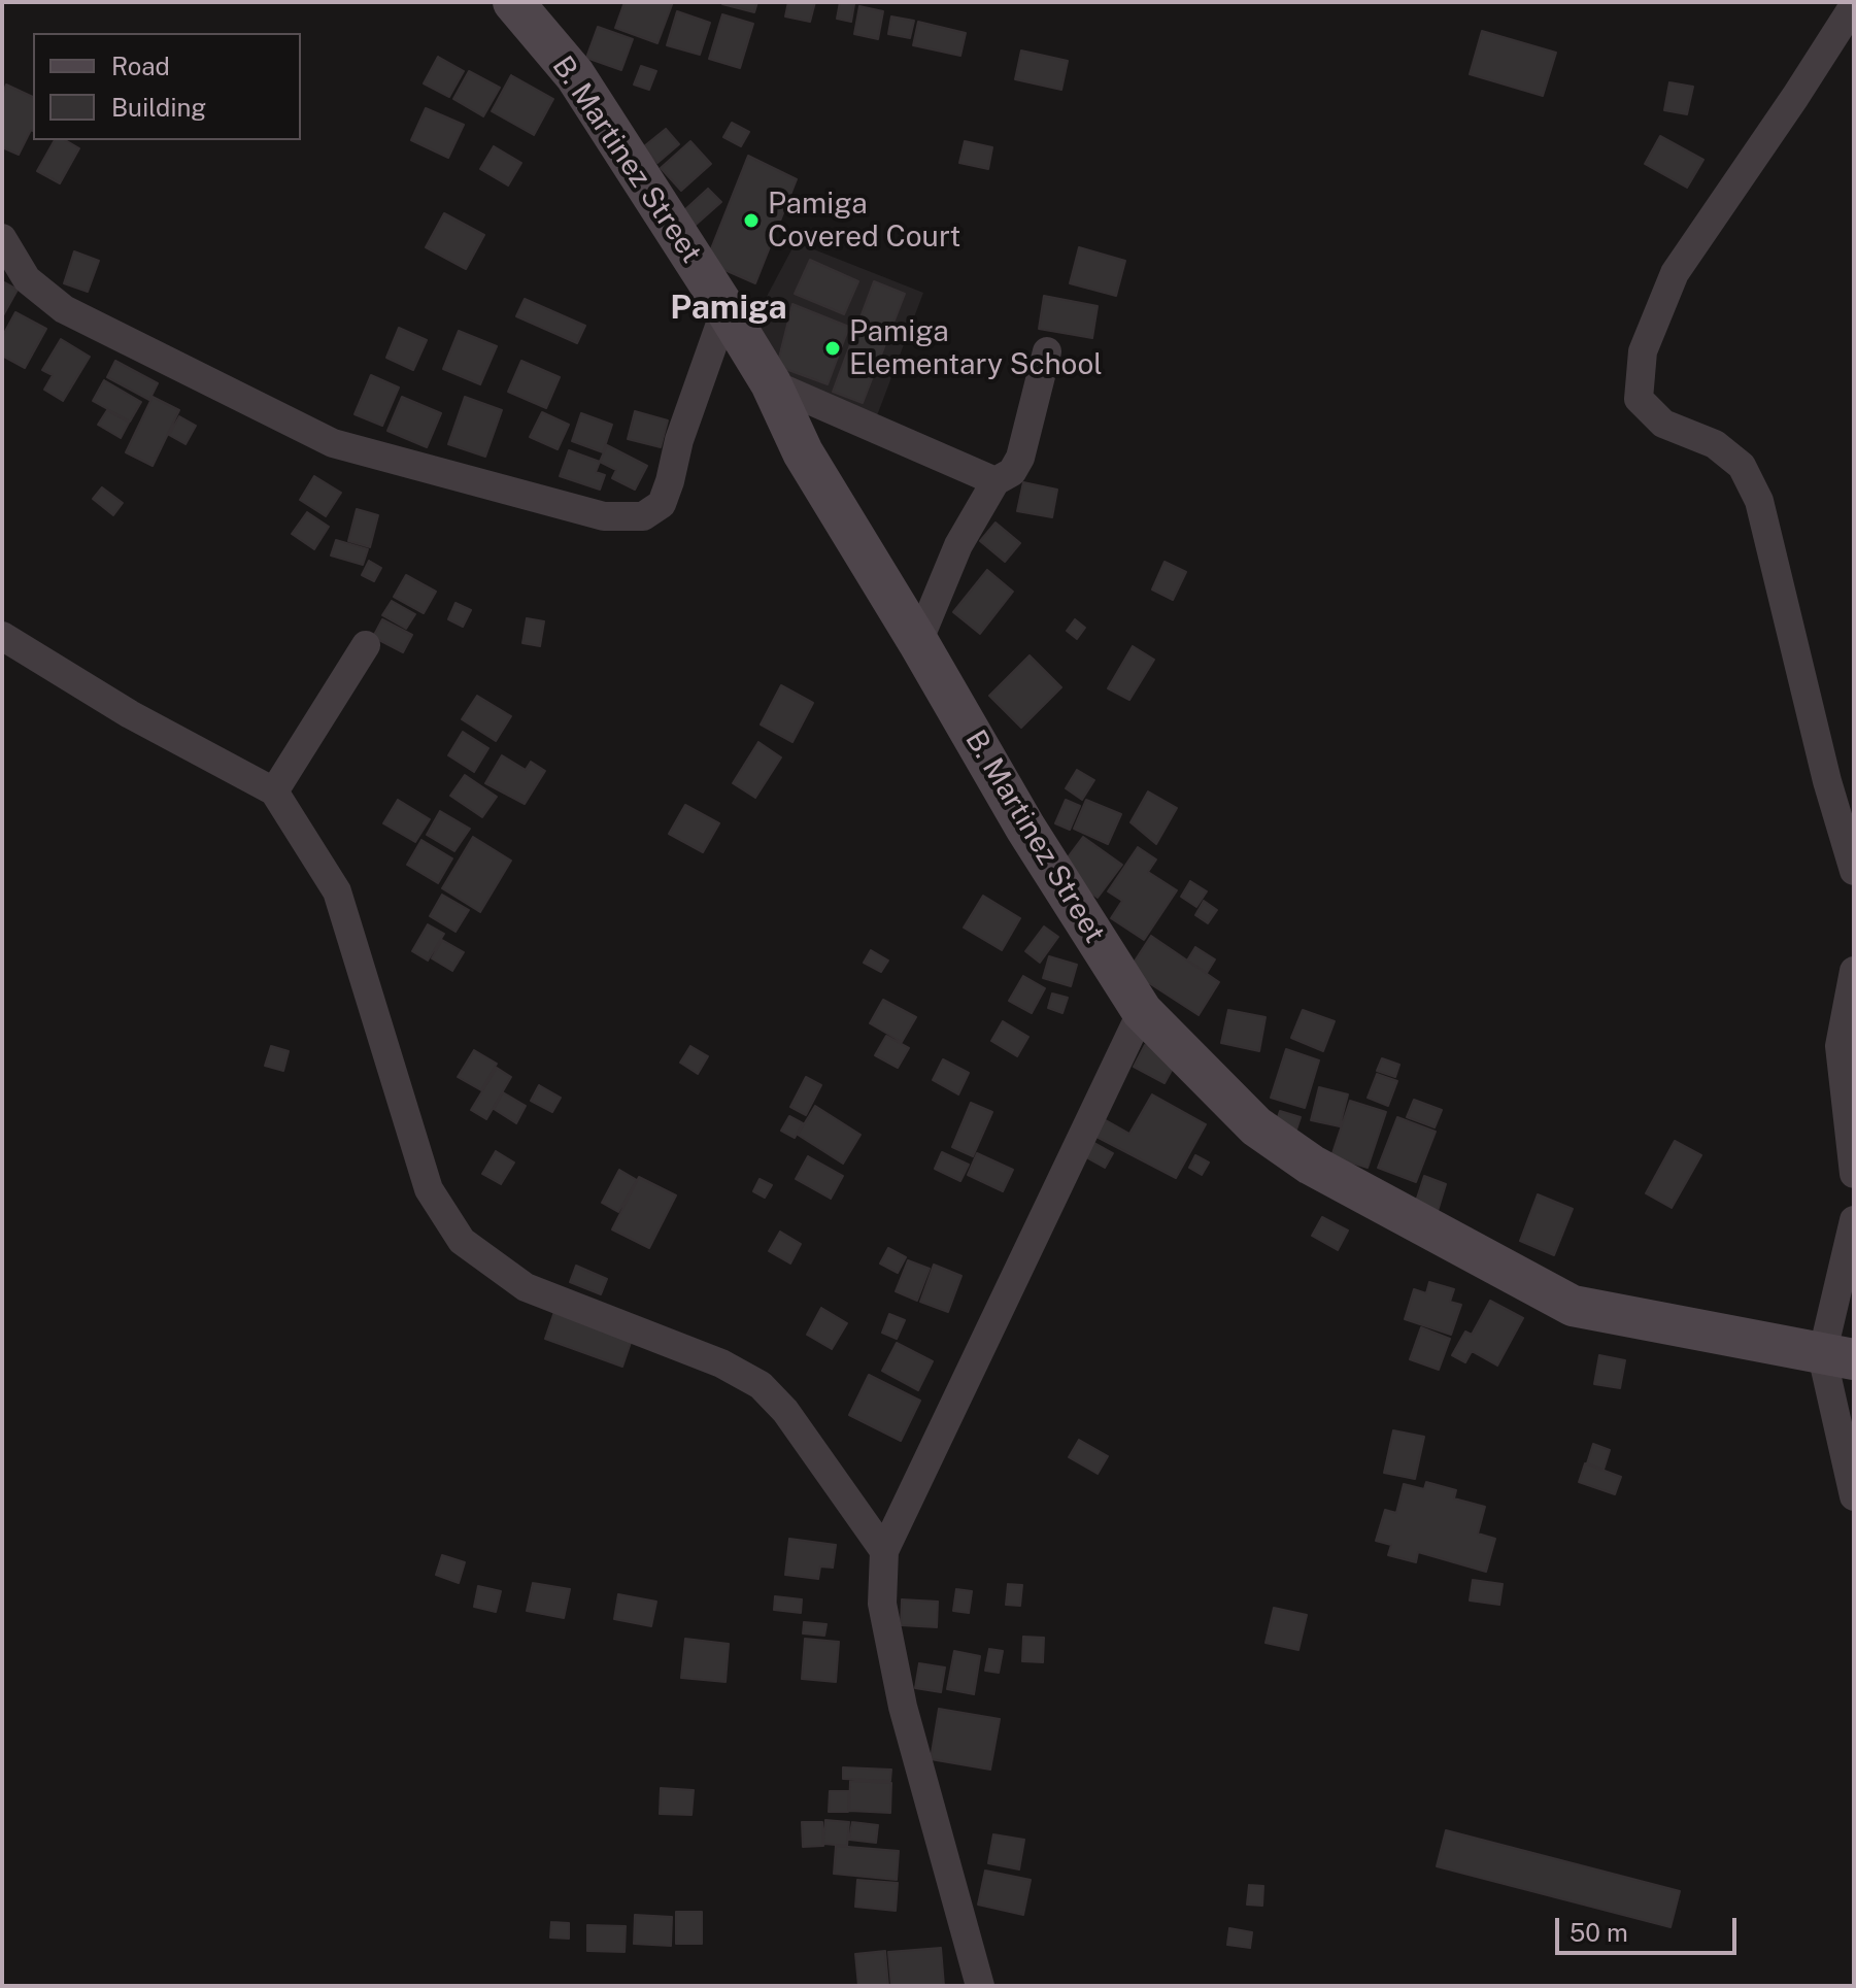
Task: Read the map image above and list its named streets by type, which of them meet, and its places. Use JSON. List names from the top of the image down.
{
  "streets": {
    "street": ["B. Martinez Street"]
  },
  "districts": ["Pamiga"],
  "places": ["Pamiga Covered Court", "Pamiga Elementary School"],
  "legend": ["Road", "Building"],
  "scale_bar": "50 m"
}
